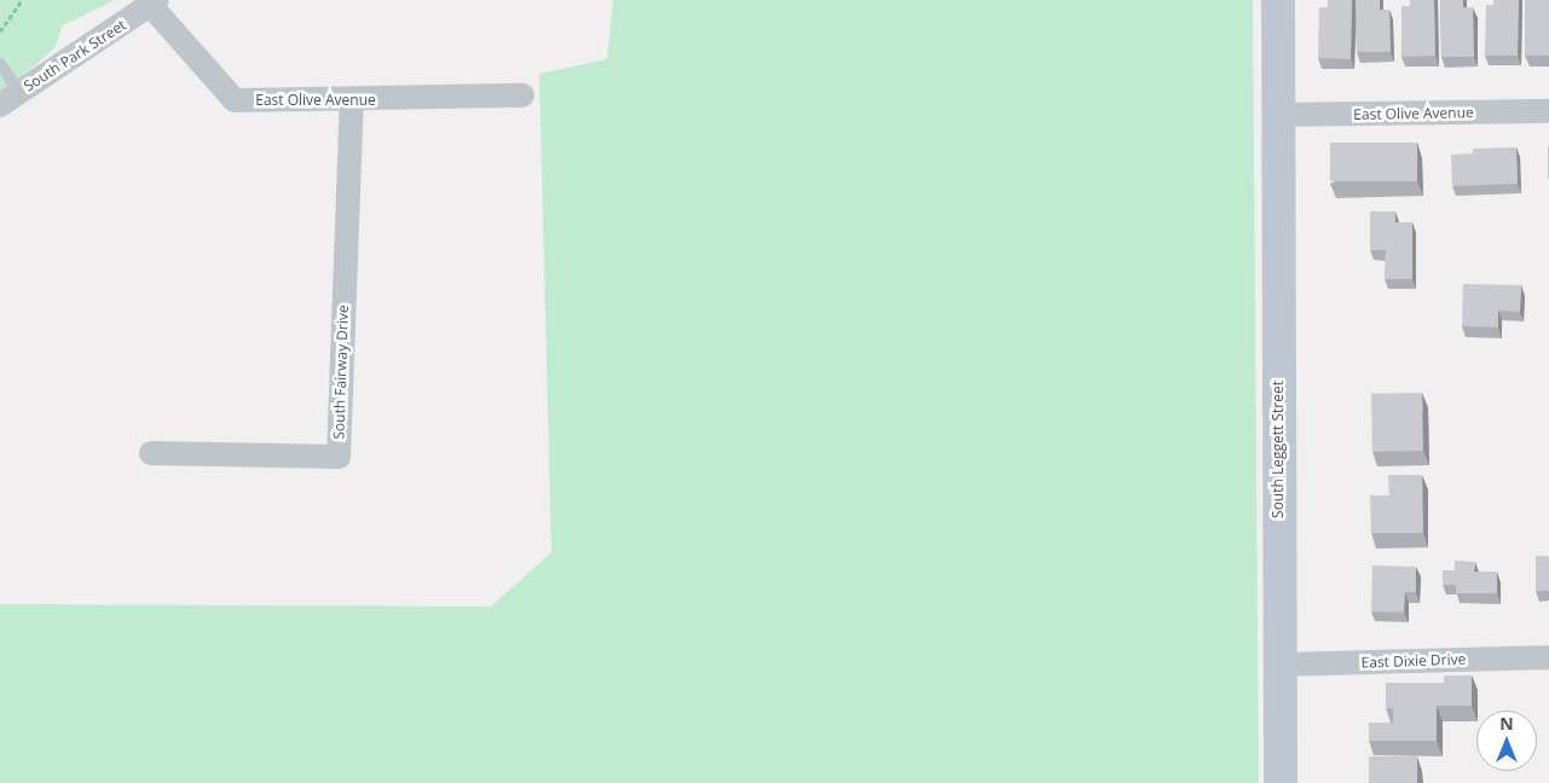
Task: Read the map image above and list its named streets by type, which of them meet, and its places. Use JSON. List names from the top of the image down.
{
  "streets": {
    "street": [
      "South Park Street",
      "East Olive Avenue",
      "South Fairway Drive",
      "South Leggett Street",
      "East Dixie Drive"
    ]
  },
  "crossings": [
    ["South Park Street", "East Olive Avenue"],
    ["East Olive Avenue", "South Fairway Drive"],
    ["East Olive Avenue", "South Leggett Street"],
    ["South Leggett Street", "East Dixie Drive"]
  ],
  "north": "top"
}
